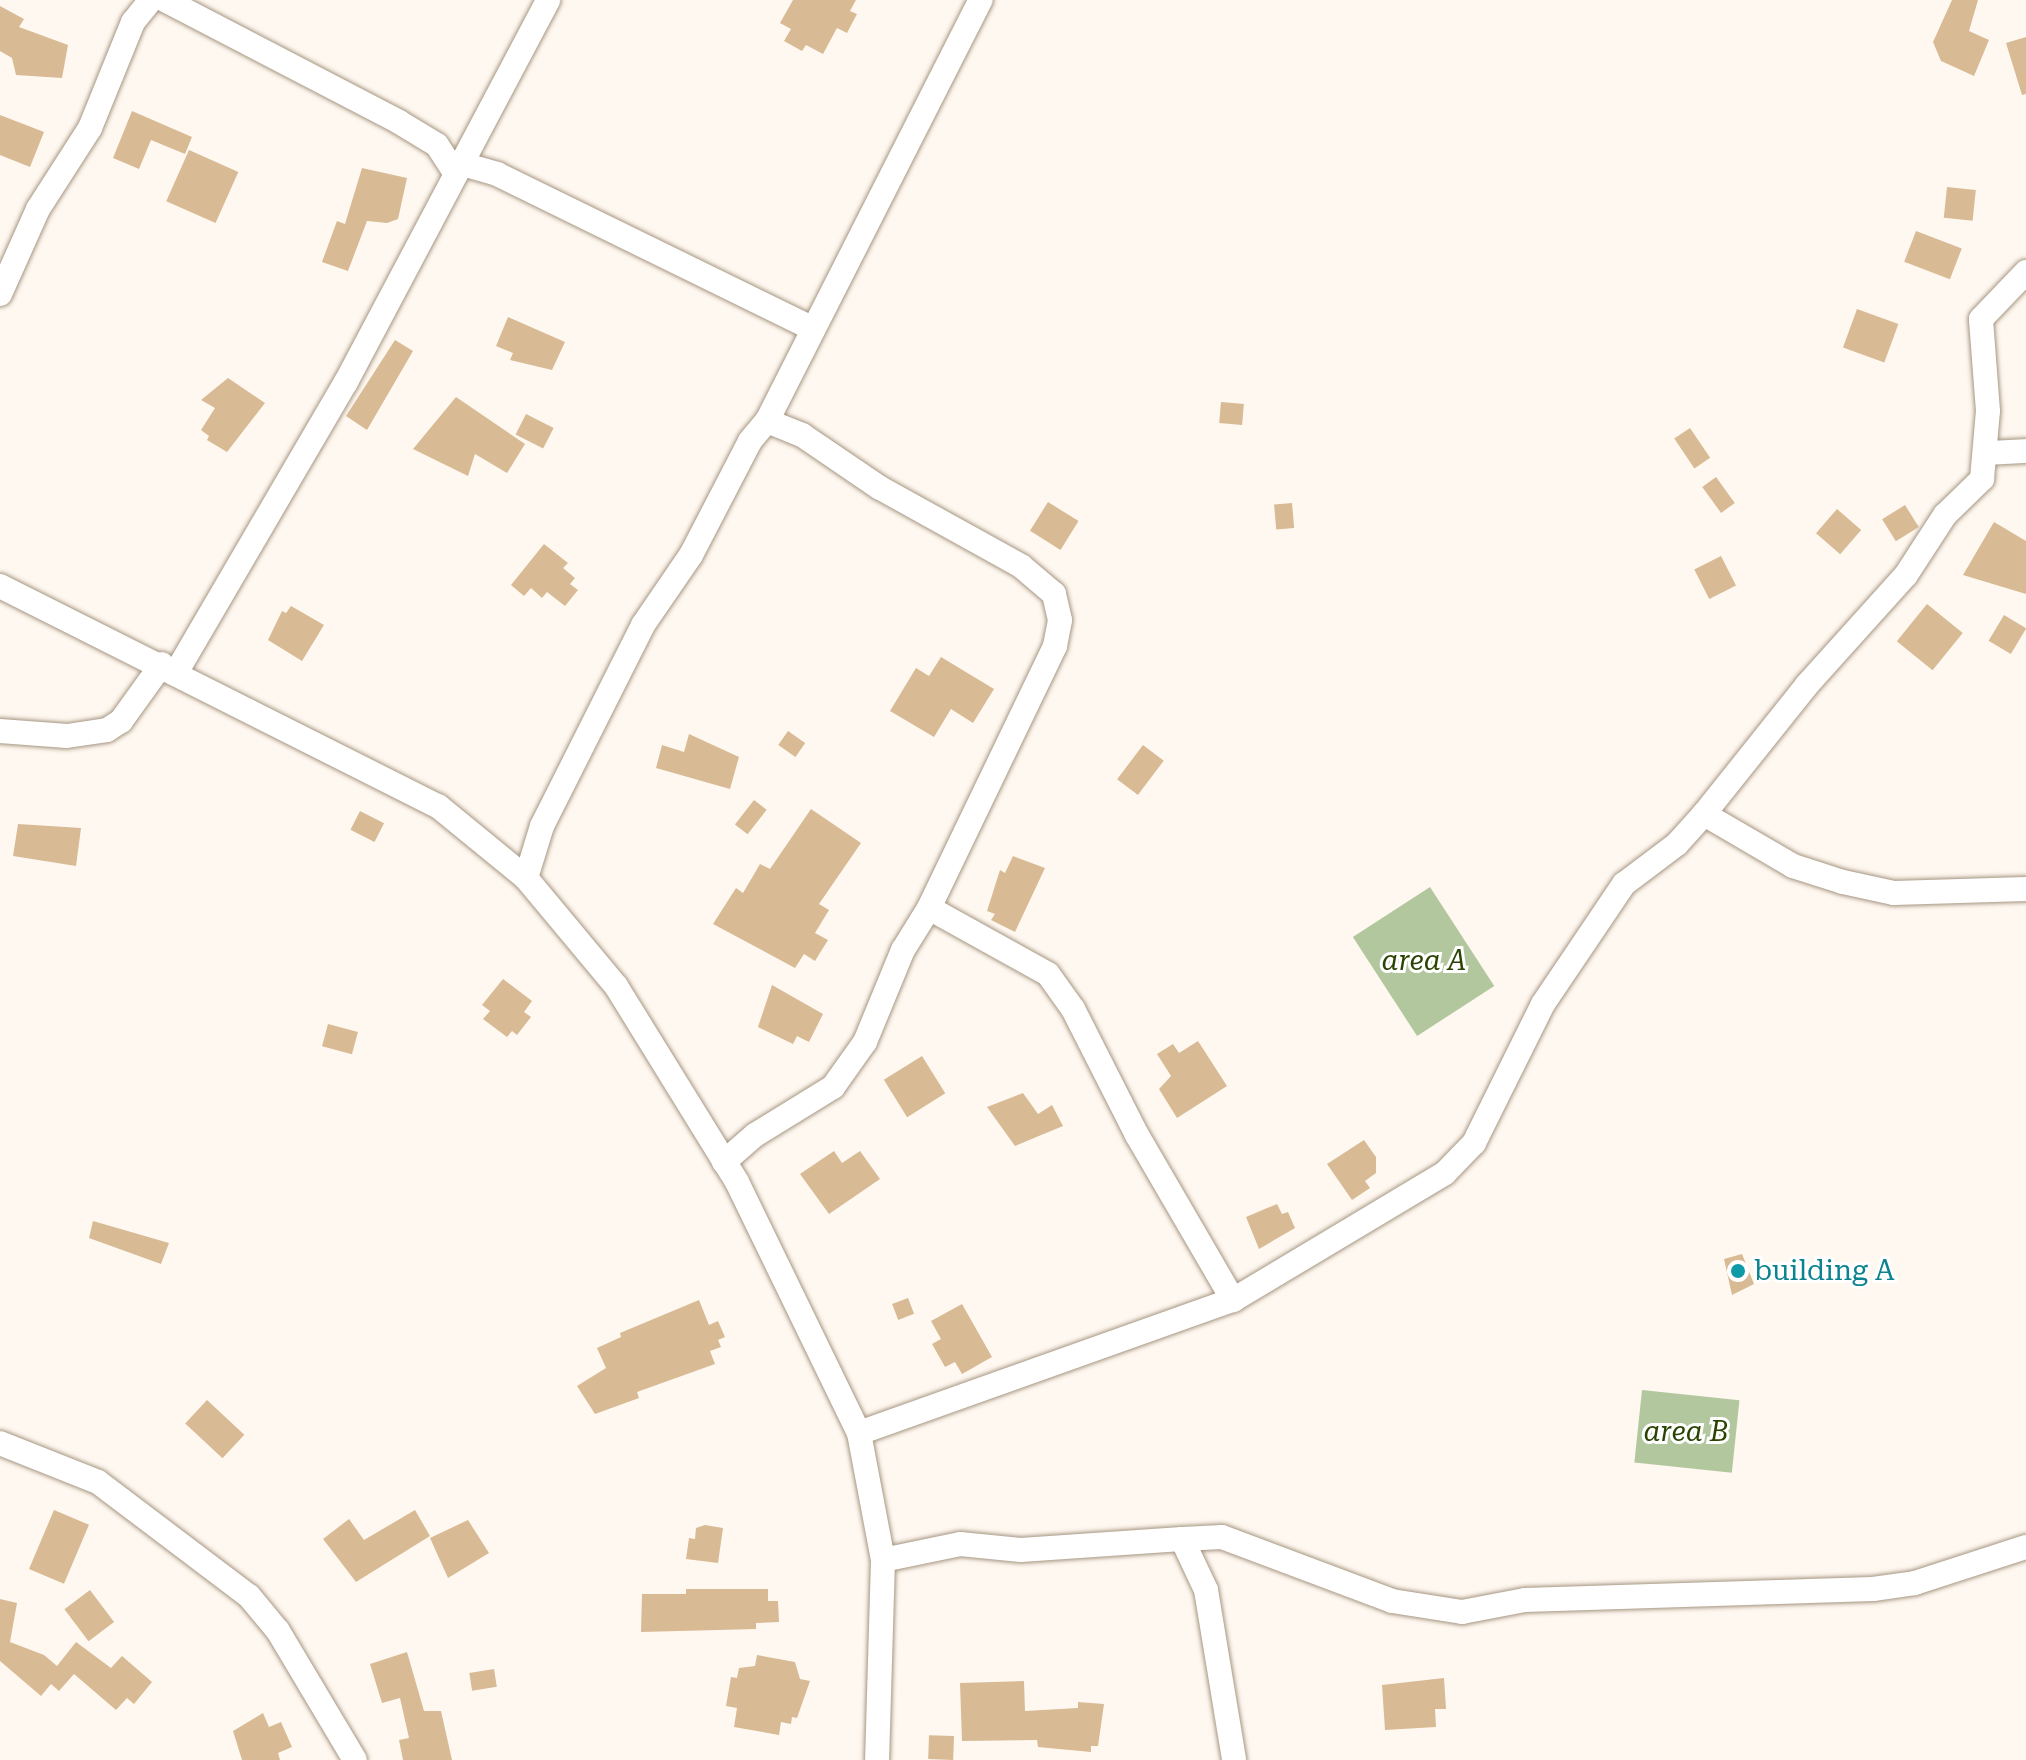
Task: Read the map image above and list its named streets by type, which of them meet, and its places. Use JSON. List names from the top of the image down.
{
  "parks": ["area A", "area B"],
  "places": ["building A"]
}
